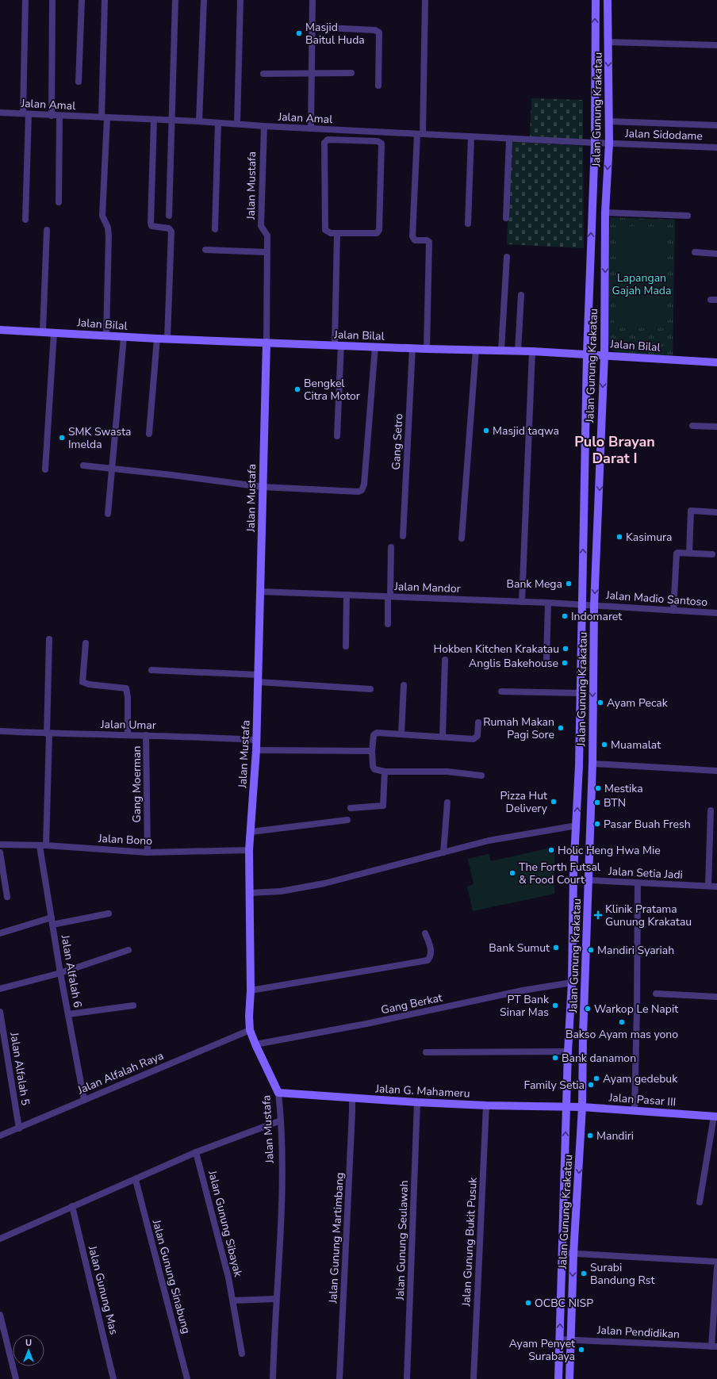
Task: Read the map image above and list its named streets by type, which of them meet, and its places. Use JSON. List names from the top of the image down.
{
  "streets": {
    "main road": [
      "Jalan Gunung Krakatau",
      "Jalan Mustafa",
      "Jalan Bilal",
      "Jalan G. Mahameru",
      "Jalan Pasar III"
    ],
    "street": [
      "Jalan Amal",
      "Jalan Sidodame",
      "Gang Setro",
      "Jalan Mandor",
      "Jalan Madio Santoso",
      "Jalan Umar",
      "Gang Moerman",
      "Jalan Bono",
      "Jalan Setia Jadi",
      "Jalan Alfalah 6",
      "Gang Berkat",
      "Jalan Alfalah 5",
      "Jalan Alfalah Raya",
      "Jalan Gunung Sibayak",
      "Jalan Gunung Martimbang",
      "Jalan Gunung Seulawah",
      "Jalan Gunung Bukit Pusuk",
      "Jalan Gunung Sinabung",
      "Jalan Gunung Mas",
      "Jalan Pendidikan"
    ]
  },
  "crossings": [
    ["Jalan Amal", "Jalan Gunung Krakatau"],
    ["Jalan Amal", "Jalan Sidodame"],
    ["Jalan Amal", "Jalan Mustafa"],
    ["Jalan Gunung Krakatau", "Jalan Sidodame"],
    ["Jalan Gunung Krakatau", "Jalan Bilal"],
    ["Jalan Gunung Krakatau", "Jalan Mandor"],
    ["Jalan Gunung Krakatau", "Jalan Madio Santoso"],
    ["Jalan Gunung Krakatau", "Jalan Setia Jadi"],
    ["Jalan Gunung Krakatau", "Gang Berkat"],
    ["Jalan Gunung Krakatau", "Jalan G. Mahameru"],
    ["Jalan Gunung Krakatau", "Jalan Pasar III"],
    ["Jalan Gunung Krakatau", "Jalan Pendidikan"],
    ["Jalan Mustafa", "Jalan Bilal"],
    ["Jalan Mustafa", "Jalan Mandor"],
    ["Jalan Mustafa", "Jalan Umar"],
    ["Jalan Mustafa", "Jalan Bono"],
    ["Jalan Mustafa", "Gang Berkat"],
    ["Jalan Mustafa", "Jalan Alfalah Raya"],
    ["Jalan Mustafa", "Jalan G. Mahameru"],
    ["Jalan Bilal", "Gang Setro"],
    ["Jalan Mandor", "Jalan Madio Santoso"],
    ["Jalan Umar", "Gang Moerman"],
    ["Jalan Umar", "Jalan Alfalah 6"],
    ["Gang Moerman", "Jalan Bono"],
    ["Jalan Bono", "Jalan Alfalah 6"],
    ["Jalan Alfalah 6", "Jalan Alfalah Raya"],
    ["Jalan Alfalah 5", "Jalan Alfalah Raya"],
    ["Jalan G. Mahameru", "Jalan Pasar III"],
    ["Jalan G. Mahameru", "Jalan Gunung Martimbang"],
    ["Jalan G. Mahameru", "Jalan Gunung Seulawah"],
    ["Jalan G. Mahameru", "Jalan Gunung Bukit Pusuk"]
  ],
  "districts": ["Pulo Brayan Darat I"],
  "parks": ["Lapangan Gajah Mada"],
  "places": {
    "other": [
      "Masjid Baitul Huda",
      "Bengkel Citra Motor",
      "Masjid taqwa",
      "SMK Swasta Imelda",
      "Kasimura",
      "Bank Mega",
      "Indomaret",
      "Hokben Kitchen Krakatau",
      "Anglis Bakehouse",
      "Ayam Pecak",
      "Rumah Makan Pagi Sore",
      "Muamalat",
      "Mestika",
      "Pizza Hut Delivery",
      "BTN",
      "Pasar Buah Fresh",
      "Holic Heng Hwa Mie",
      "The Forth Futsal & Food Court",
      "Bank Sumut",
      "Mandiri Syariah",
      "PT Bank Sinar Mas",
      "Warkop Le Napit",
      "Bakso Ayam mas yono",
      "Bank danamon",
      "Ayam gedebuk",
      "Family Setia",
      "Mandiri",
      "Surabi Bandung Rst",
      "OCBC NISP",
      "Ayam Penyet Surabaya"
    ],
    "health": ["Klinik Pratama Gunung Krakatau"]
  },
  "north": "top"
}
